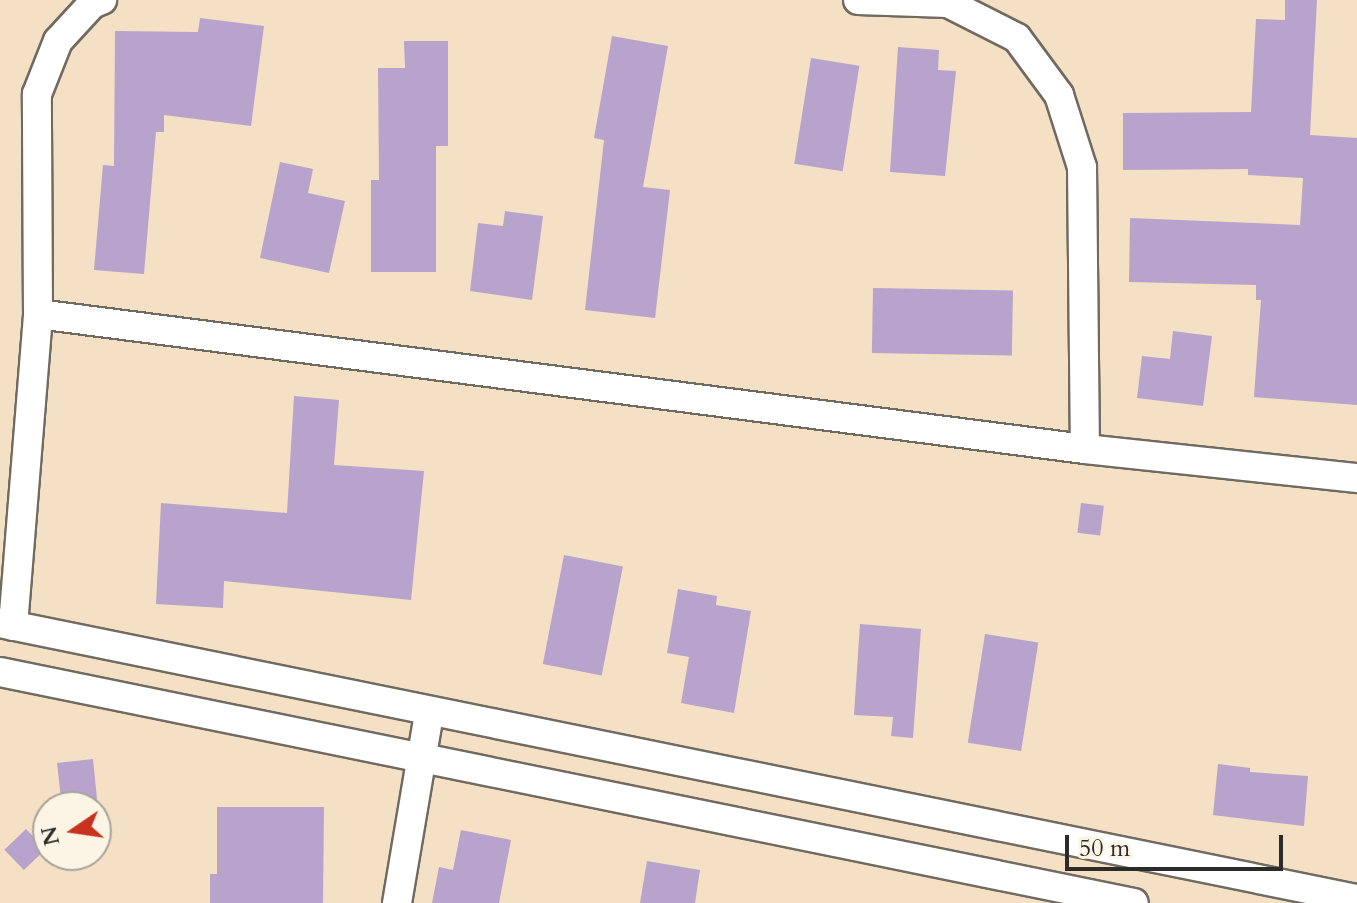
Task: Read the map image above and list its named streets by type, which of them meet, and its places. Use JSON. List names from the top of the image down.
{
  "scale_bar": "50 m",
  "north": "left"
}
